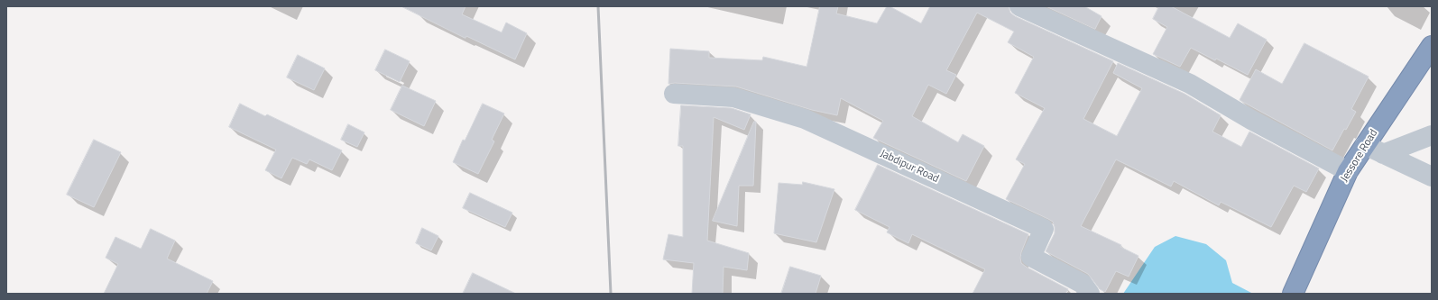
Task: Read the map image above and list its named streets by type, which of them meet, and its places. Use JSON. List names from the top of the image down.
{
  "streets": {
    "highway": ["Jessore Road"],
    "street": ["Jabdipur Road"]
  }
}
